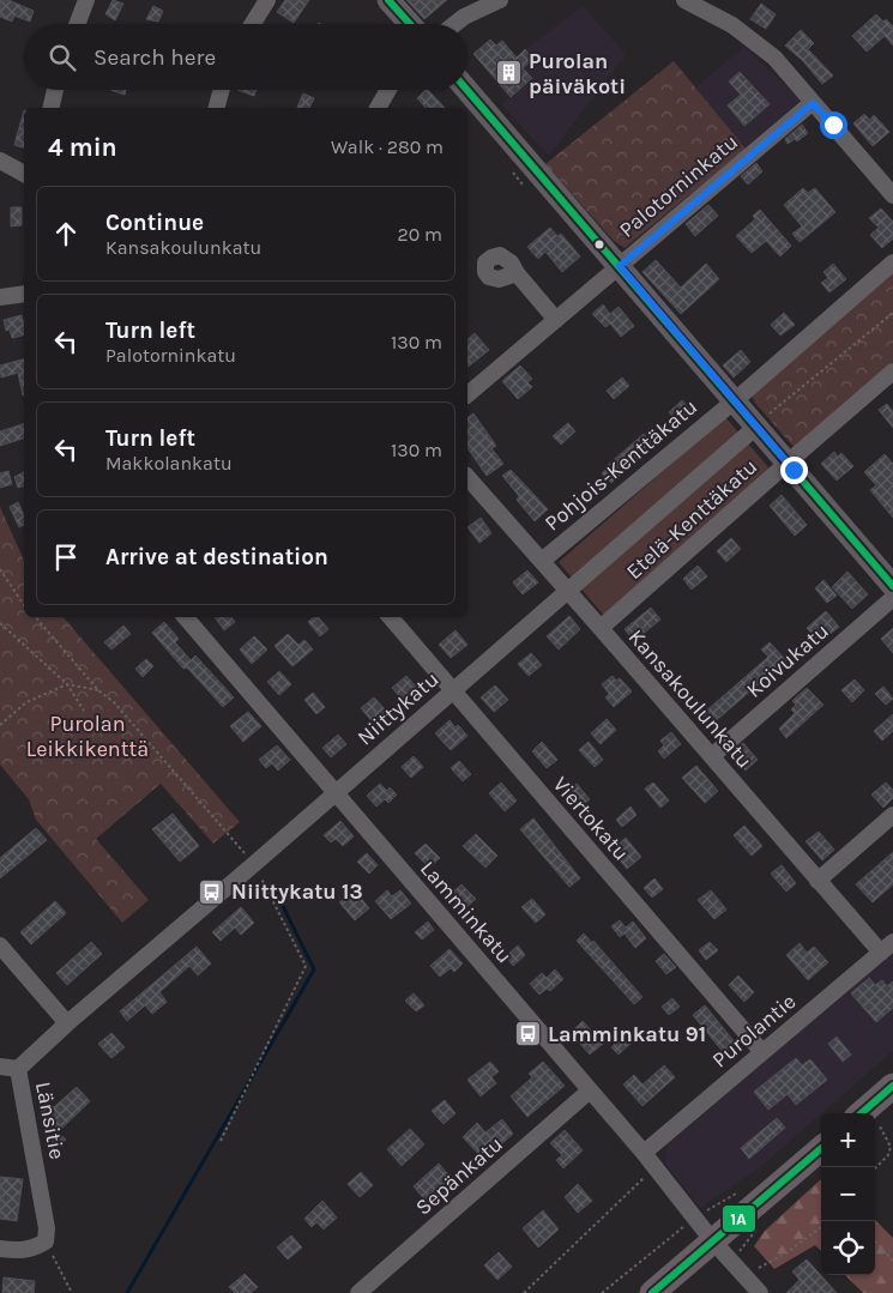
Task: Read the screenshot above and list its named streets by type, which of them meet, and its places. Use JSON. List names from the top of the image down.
{
  "streets": {
    "street": [
      "Palotorninkatu",
      "Pohjois-Kenttäkatu",
      "Etelä-Kenttäkatu",
      "Koivukatu",
      "Kansakoulunkatu",
      "Niittykatu",
      "Viertokatu",
      "Lamminkatu",
      "Purolantie",
      "Länsitie",
      "Sepänkatu"
    ]
  },
  "crossings": [
    ["Pohjois-Kenttäkatu", "Kansakoulunkatu"],
    ["Etelä-Kenttäkatu", "Kansakoulunkatu"],
    ["Koivukatu", "Kansakoulunkatu"],
    ["Kansakoulunkatu", "Niittykatu"],
    ["Kansakoulunkatu", "Purolantie"],
    ["Niittykatu", "Viertokatu"],
    ["Niittykatu", "Lamminkatu"],
    ["Niittykatu", "Länsitie"],
    ["Viertokatu", "Purolantie"],
    ["Lamminkatu", "Purolantie"],
    ["Lamminkatu", "Sepänkatu"]
  ],
  "parks": ["Purolan Leikkikenttä"],
  "places": {
    "building": ["Purolan päiväkoti"],
    "bus stop": ["Niittykatu 13", "Lamminkatu 91"]
  },
  "lines": ["transit line 1A"],
  "page": {
    "search": "Search here",
    "heading": ["4 min", "Walk · 280 m"],
    "list": [
      ["Continue", "Kansakoulunkatu", "20 m"],
      ["Turn left", "Palotorninkatu", "130 m"],
      ["Turn left", "Makkolankatu", "130 m"],
      "Arrive at destination"
    ],
    "map_buttons": ["+", "−"]
  }
}
